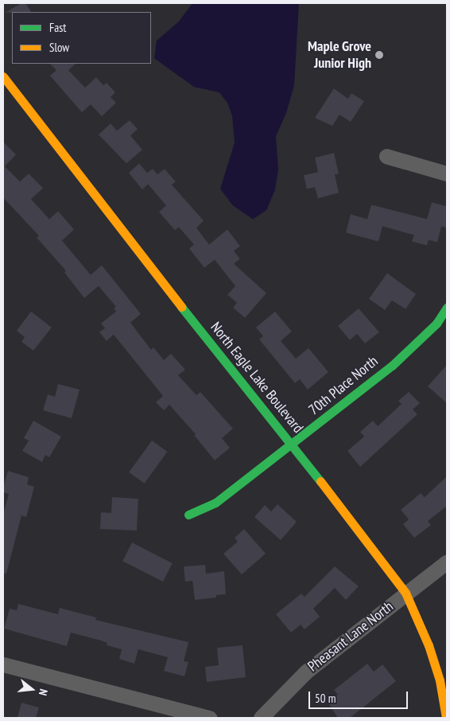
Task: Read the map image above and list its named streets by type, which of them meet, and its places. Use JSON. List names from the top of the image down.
{
  "streets": {
    "street": ["North Eagle Lake Boulevard", "70th Place North", "Pheasant Lane North"]
  },
  "crossings": [
    ["North Eagle Lake Boulevard", "70th Place North"],
    ["North Eagle Lake Boulevard", "Pheasant Lane North"]
  ],
  "places": ["Maple Grove Junior High"],
  "legend": ["Fast", "Slow"],
  "scale_bar": "50 m",
  "north": "right"
}
